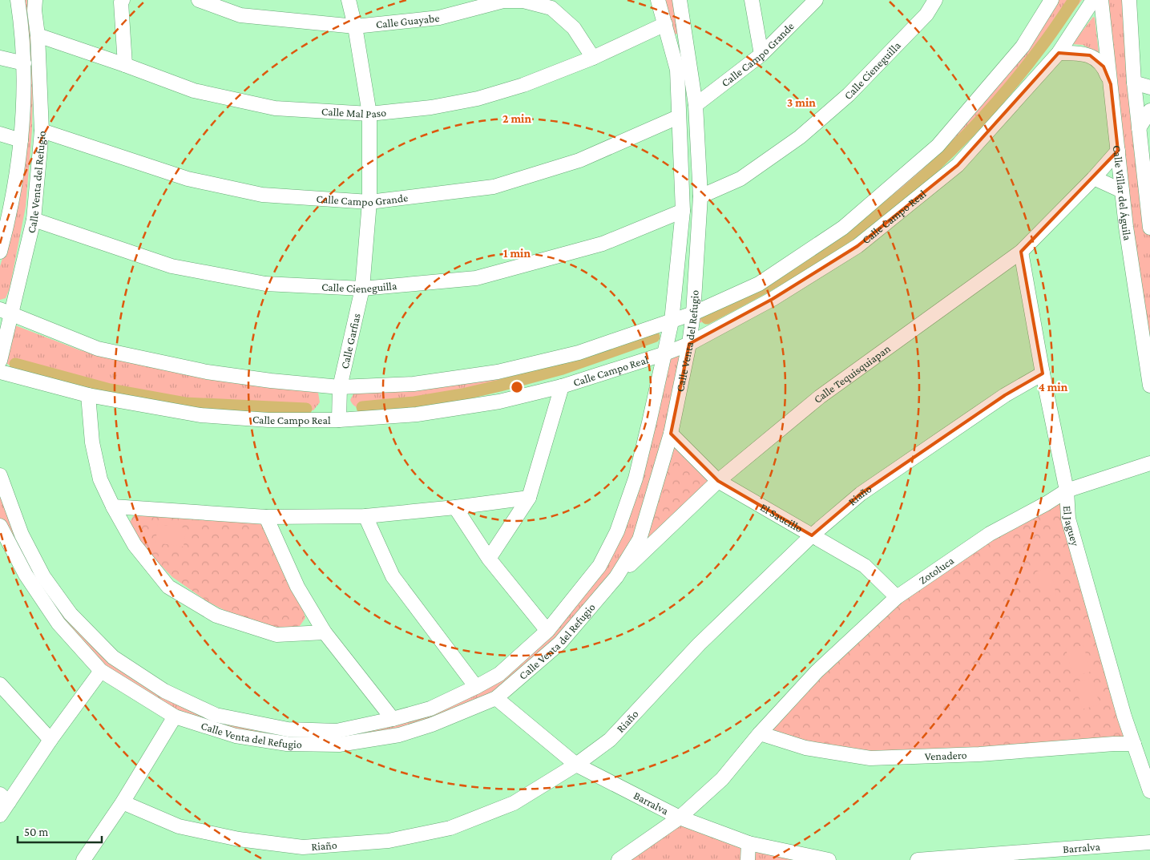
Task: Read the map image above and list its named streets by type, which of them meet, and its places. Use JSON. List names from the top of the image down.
{
  "streets": {
    "street": [
      "Calle Guayabe",
      "Calle Campo Grande",
      "Calle Cieneguilla",
      "Calle Mal Paso",
      "Calle Venta del Refugio",
      "Calle Villar del Águila",
      "Calle Campo Real",
      "Calle Garfias",
      "Calle Tequisquiapan",
      "Riaño",
      "El Saucillo",
      "El Jaguey",
      "Zotoluca",
      "Venadero",
      "Barralva"
    ]
  },
  "crossings": [
    ["Calle Guayabe", "Calle Mal Paso"],
    ["Calle Guayabe", "Calle Garfias"],
    ["Calle Campo Grande", "Calle Venta del Refugio"],
    ["Calle Campo Grande", "Calle Garfias"],
    ["Calle Cieneguilla", "Calle Venta del Refugio"],
    ["Calle Cieneguilla", "Calle Garfias"],
    ["Calle Mal Paso", "Calle Venta del Refugio"],
    ["Calle Mal Paso", "Calle Garfias"],
    ["Calle Venta del Refugio", "Calle Campo Real"],
    ["Calle Venta del Refugio", "Calle Tequisquiapan"],
    ["Calle Venta del Refugio", "El Saucillo"],
    ["Calle Venta del Refugio", "Barralva"],
    ["Calle Villar del Águila", "Calle Tequisquiapan"],
    ["Calle Campo Real", "Calle Garfias"],
    ["Calle Tequisquiapan", "El Saucillo"],
    ["Calle Tequisquiapan", "El Jaguey"],
    ["Riaño", "El Saucillo"],
    ["Riaño", "El Jaguey"],
    ["Riaño", "Barralva"],
    ["El Saucillo", "Zotoluca"],
    ["El Jaguey", "Zotoluca"],
    ["El Jaguey", "Venadero"],
    ["Zotoluca", "Venadero"],
    ["Zotoluca", "Barralva"]
  ],
  "scale_bar": "50 m",
  "rings": [
    "3 min",
    "2 min",
    "1 min",
    "4 min"
  ]
}
